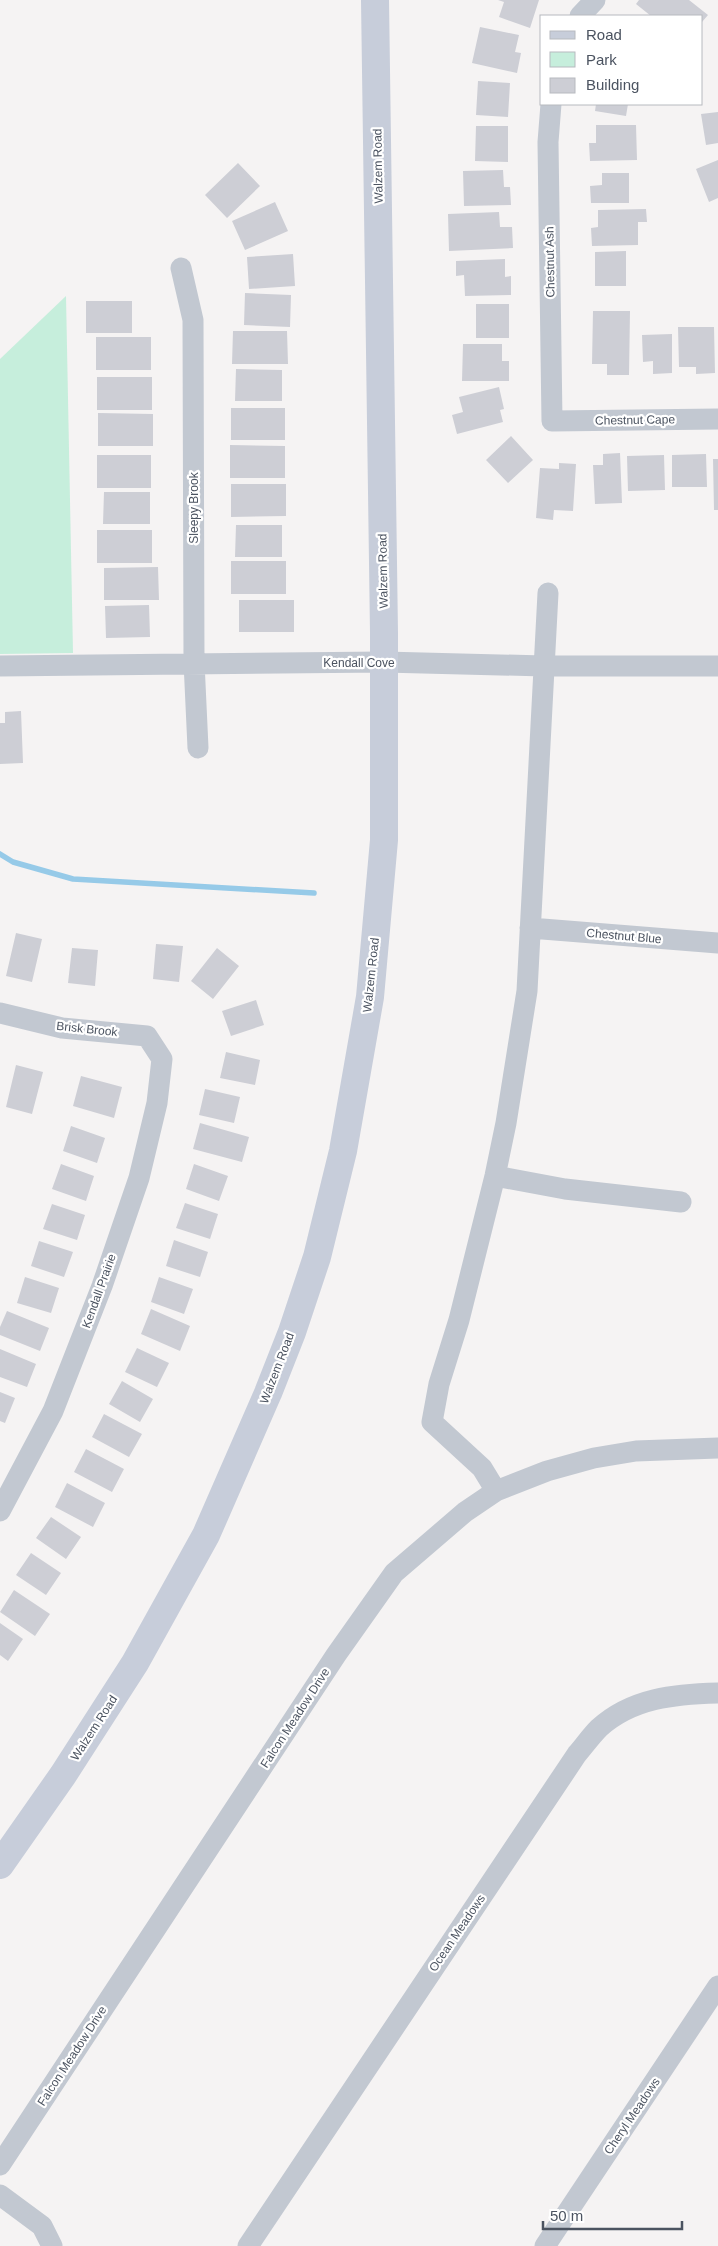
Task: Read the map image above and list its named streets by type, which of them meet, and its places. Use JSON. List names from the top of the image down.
{
  "streets": {
    "street": [
      "Walzem Road",
      "Chestnut Ash",
      "Chestnut Cape",
      "Sleepy Brook",
      "Kendall Cove",
      "Chestnut Blue",
      "Brisk Brook",
      "Kendall Prairie",
      "Falcon Meadow Drive",
      "Ocean Meadows",
      "Cheryl Meadows"
    ]
  },
  "crossings": [
    ["Walzem Road", "Kendall Cove"],
    ["Chestnut Ash", "Chestnut Cape"],
    ["Sleepy Brook", "Kendall Cove"],
    ["Brisk Brook", "Kendall Prairie"]
  ],
  "legend": ["Road", "Park", "Building"],
  "scale_bar": "50 m"
}
